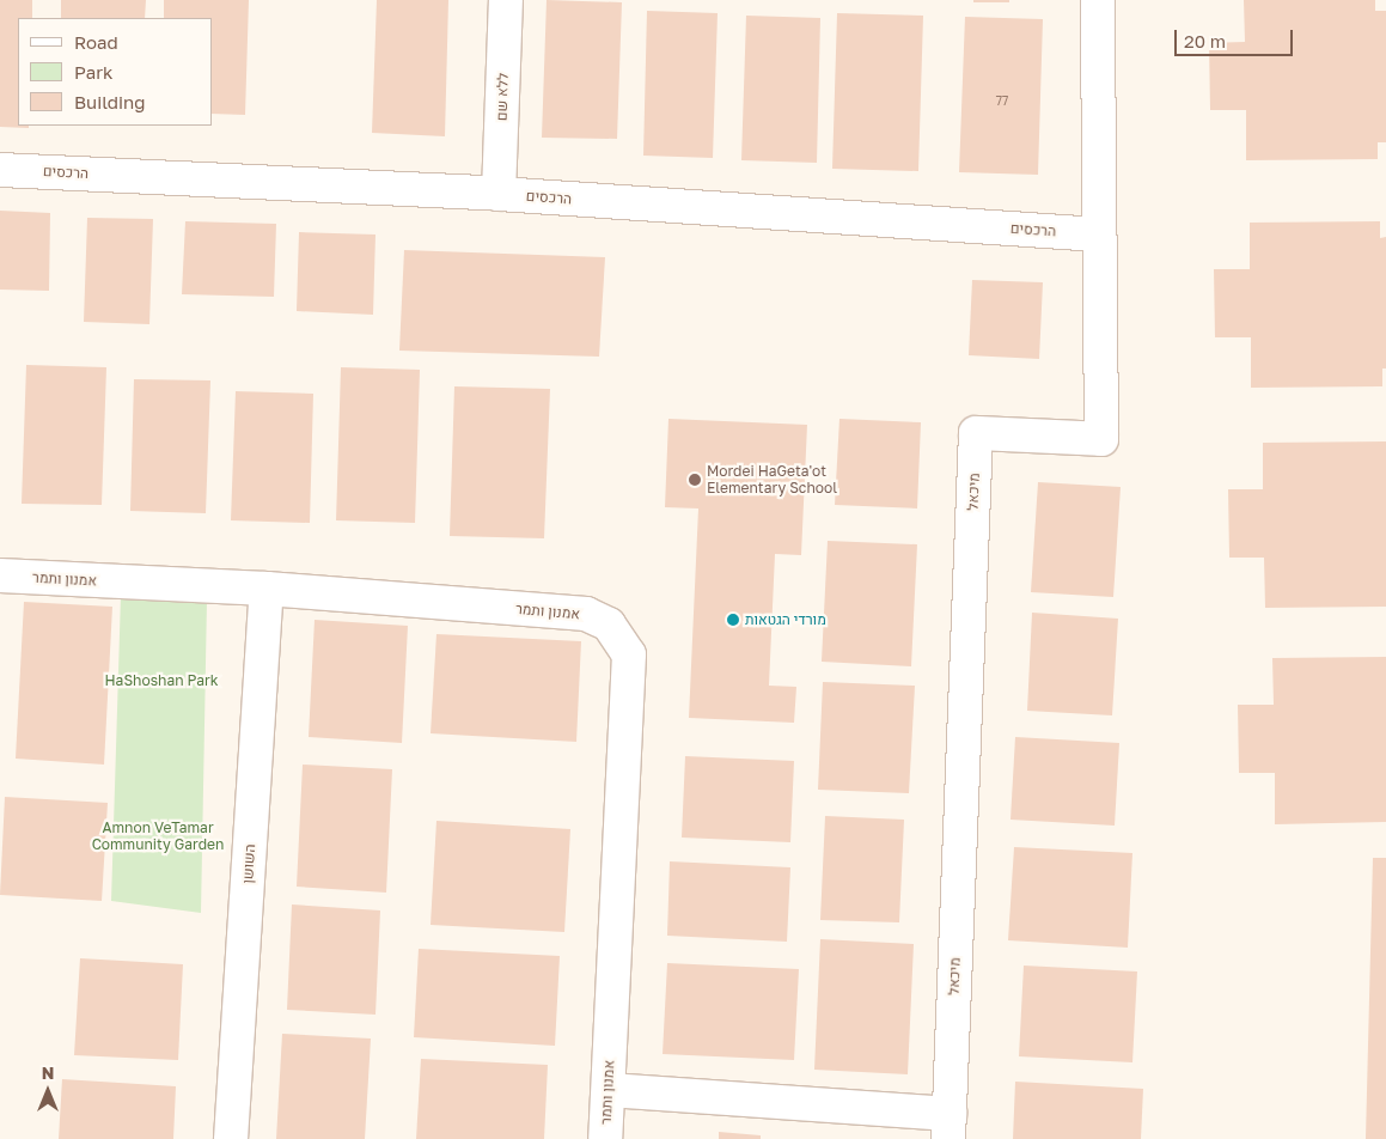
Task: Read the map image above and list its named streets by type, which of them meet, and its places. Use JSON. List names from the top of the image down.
{
  "streets": {
    "street": [
      "ללא שם",
      "הרכסים",
      "מיכאל",
      "אמנון ותמר",
      "השושן"
    ]
  },
  "crossings": [
    ["ללא שם", "הרכסים"],
    ["הרכסים", "מיכאל"],
    ["מיכאל", "אמנון ותמר"],
    ["אמנון ותמר", "השושן"]
  ],
  "parks": ["HaShoshan Park", "Amnon VeTamar Community Garden"],
  "places": ["Mordei HaGeta'ot Elementary School", "מורדי הגטאות"],
  "house_numbers": ["77"],
  "legend": ["Road", "Park", "Building"],
  "scale_bar": "20 m",
  "north": "top"
}
